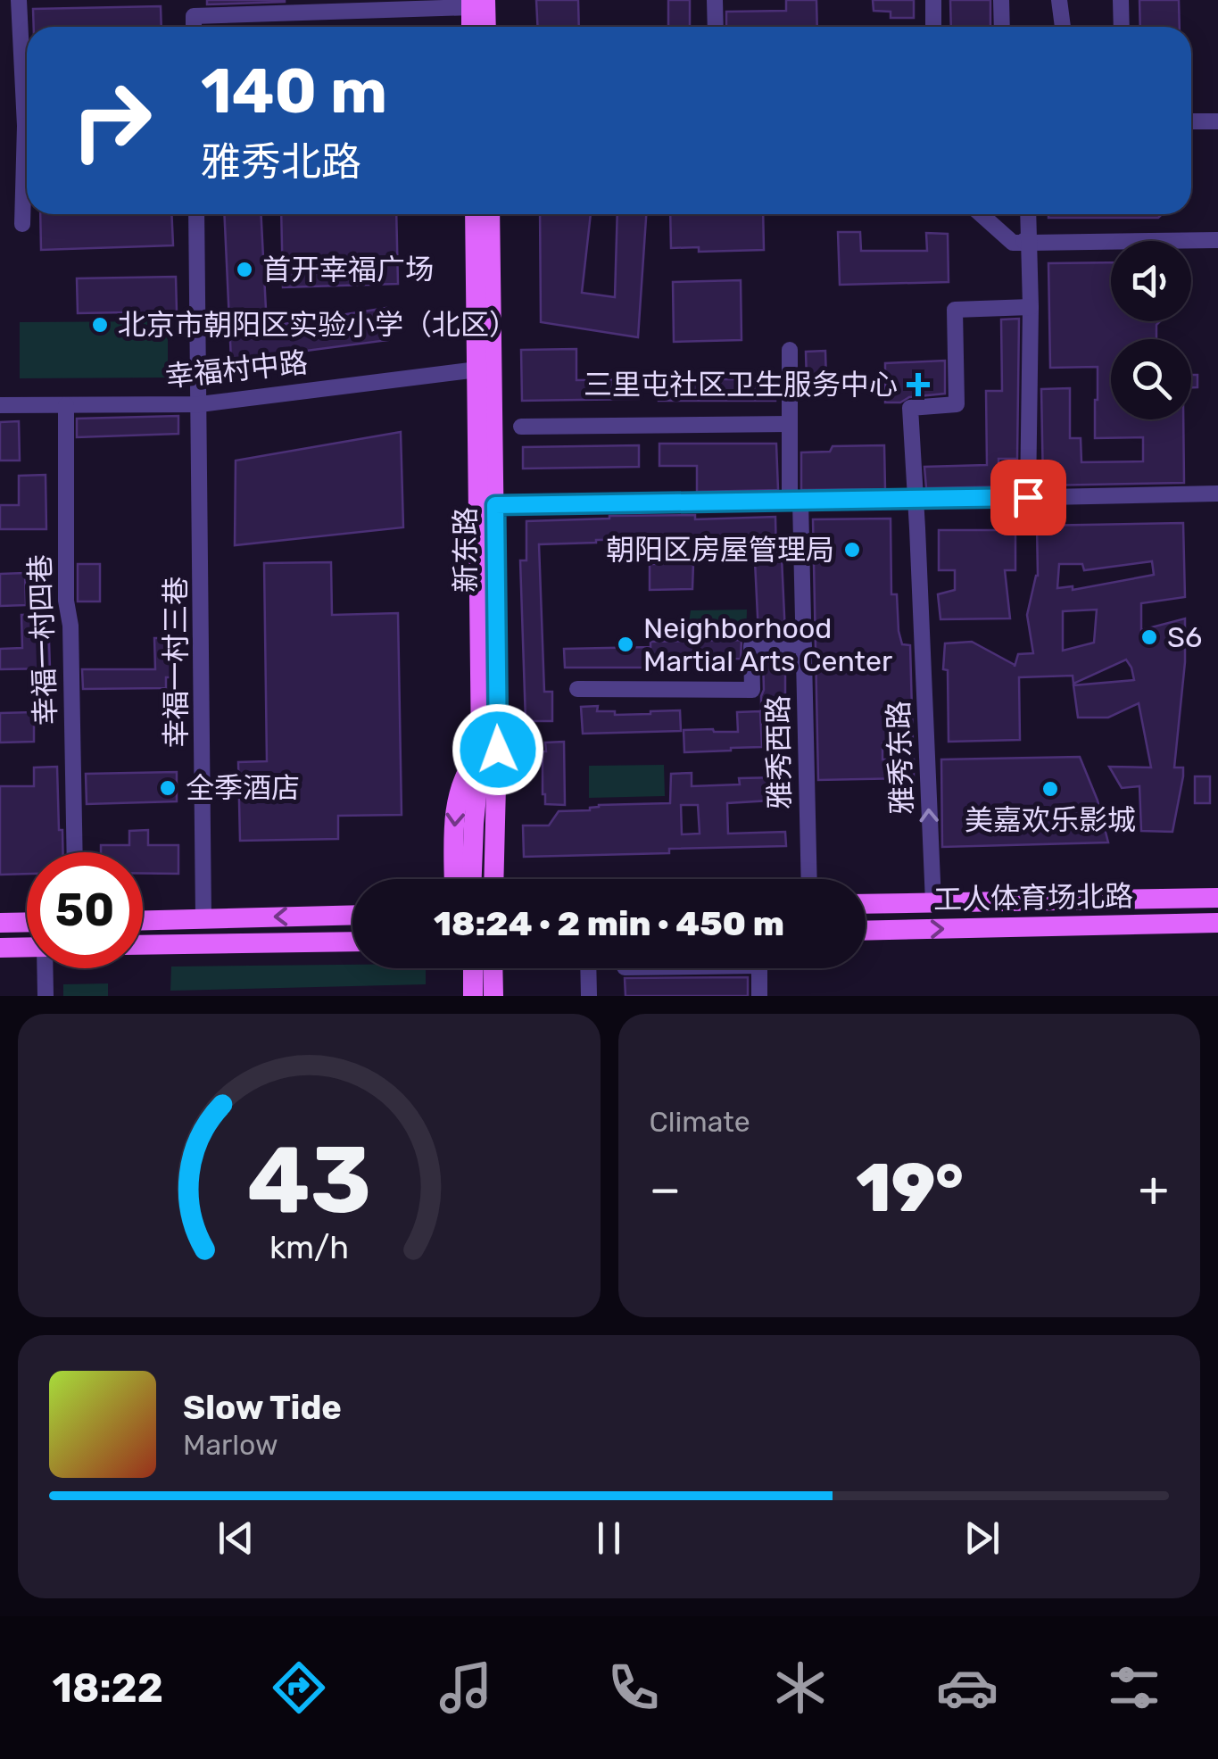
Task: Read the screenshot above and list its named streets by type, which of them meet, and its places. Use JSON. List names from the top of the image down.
{
  "streets": {
    "main road": ["新东路", "工人体育场北路"],
    "street": [
      "幸福村中路",
      "幸福一村四巷",
      "幸福一村三巷",
      "雅秀西路",
      "雅秀东路"
    ]
  },
  "crossings": [
    ["幸福村中路", "新东路"],
    ["幸福村中路", "幸福一村四巷"],
    ["幸福村中路", "幸福一村三巷"],
    ["雅秀东路", "工人体育场北路"]
  ],
  "one_way": ["雅秀东路"],
  "places": {
    "other": [
      "首开幸福广场",
      "北京市朝阳区实验小学（北区）",
      "朝阳区房屋管理局",
      "S6",
      "Neighborhood Martial Arts Center",
      "全季酒店",
      "美嘉欢乐影城"
    ],
    "health": ["三里屯社区卫生服务中心"]
  },
  "page": {
    "turn": ["140 m", "雅秀北路"],
    "limit": "50",
    "trip": "18:24 · 2 min · 450 m",
    "tile": "Climate",
    "heat": ["−", "19°", "+"],
    "song": ["Slow Tide", "Marlow"],
    "tabs": "18:22",
    "gauge": ["43", "km/h"]
  }
}
